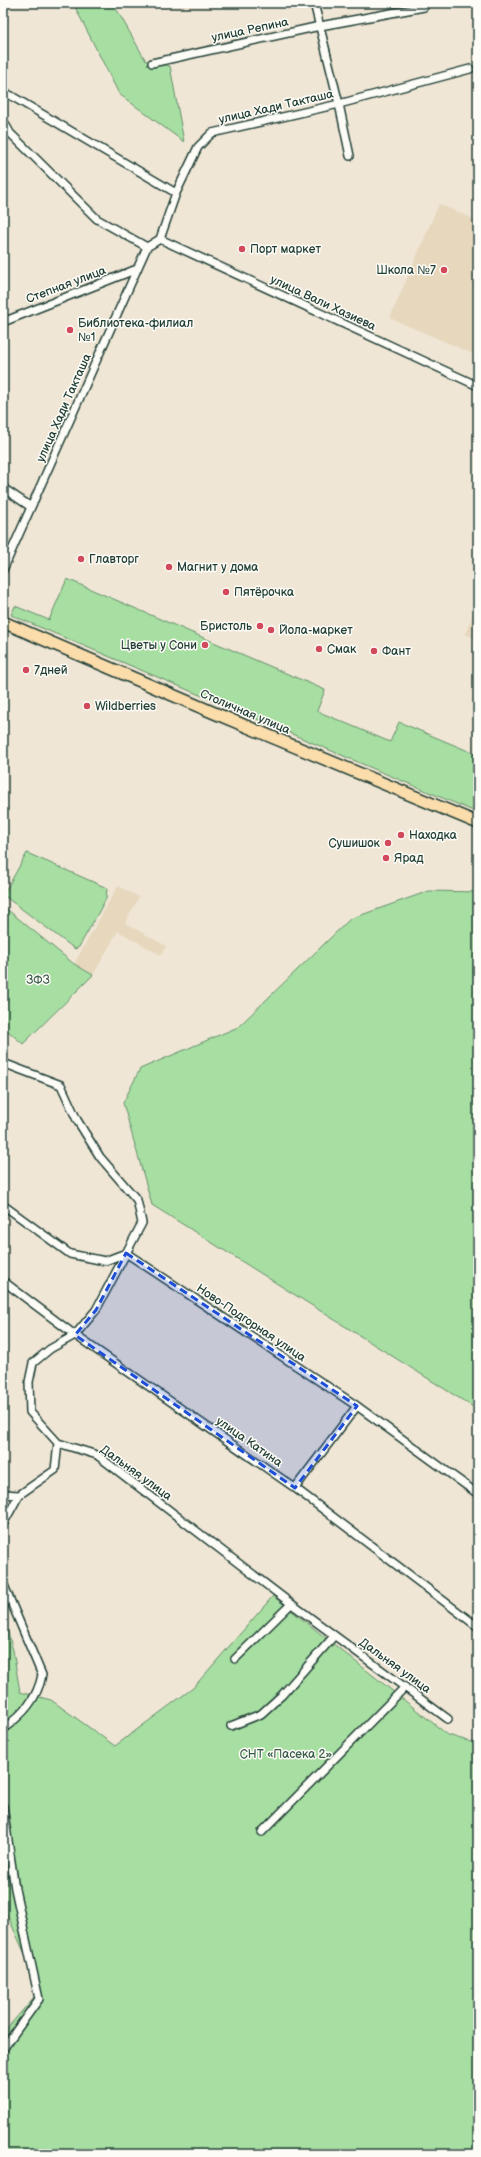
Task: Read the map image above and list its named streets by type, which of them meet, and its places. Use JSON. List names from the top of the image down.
{
  "streets": {
    "main road": ["Столичная улица"],
    "street": [
      "улица Репина",
      "улица Хади Такташа",
      "Степная улица",
      "улица Вали Хазиева",
      "Ново-Подгорная улица",
      "улица Катина",
      "Дальняя улица"
    ]
  },
  "crossings": [
    ["улица Хади Такташа", "Степная улица"],
    ["улица Хади Такташа", "улица Вали Хазиева"]
  ],
  "parks": ["ЗФЗ", "СНТ «Пасека 2»"],
  "places": [
    "Порт маркет",
    "Школа №7",
    "Библиотека-филиал №1",
    "Главторг",
    "Магнит у дома",
    "Пятёрочка",
    "Бристоль",
    "Йола-маркет",
    "Цветы у Сони",
    "Смак",
    "Фант",
    "7дней",
    "Wildberries",
    "Находка",
    "Сушишок",
    "Ярад"
  ]
}
